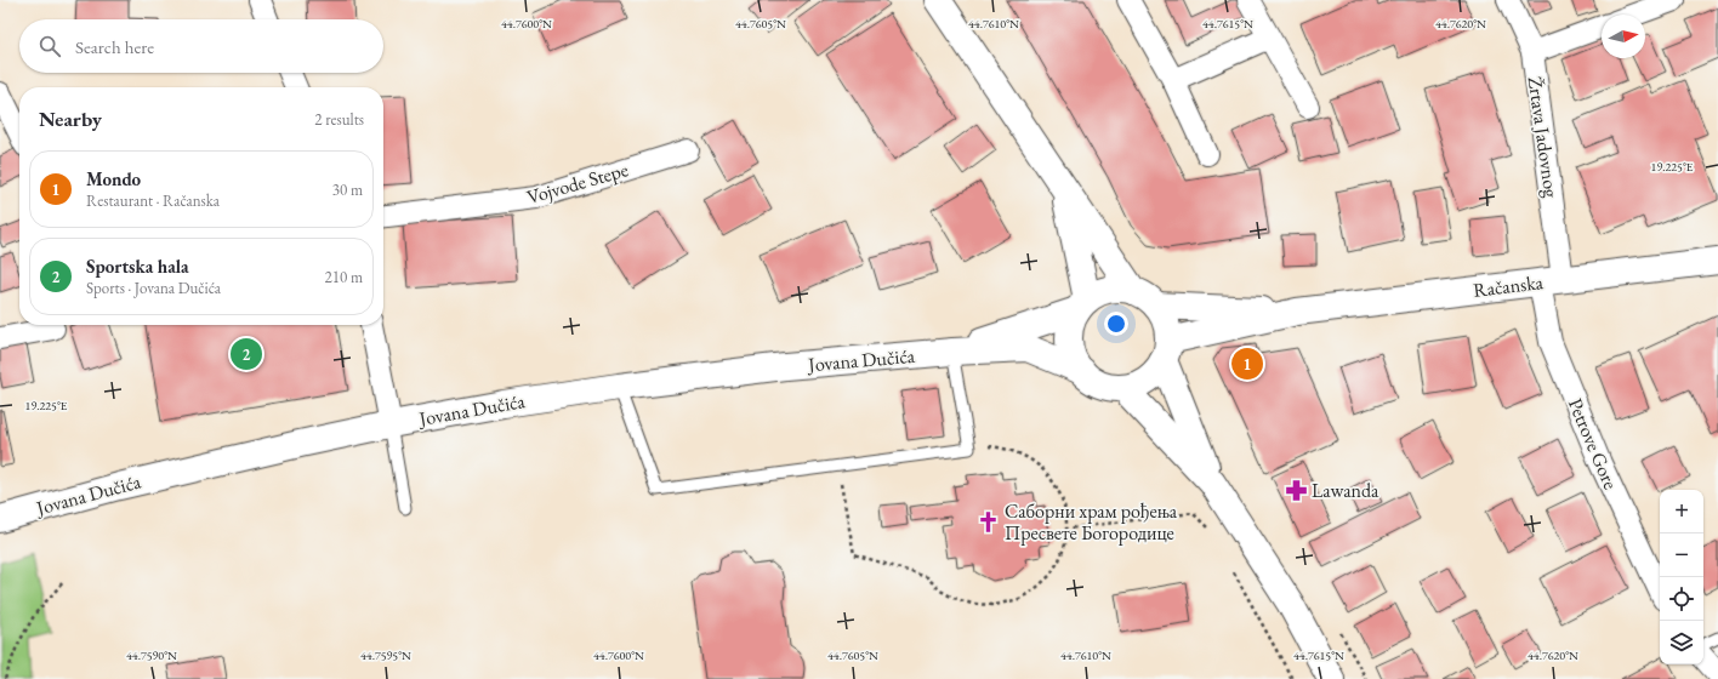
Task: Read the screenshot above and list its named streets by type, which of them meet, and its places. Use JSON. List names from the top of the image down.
{
  "streets": {
    "main road": ["Račanska", "Jovana Dučića"],
    "street": ["Žrtava Jadovnog", "Vojvode Stepe", "Petrove Gore"]
  },
  "crossings": [
    ["Žrtava Jadovnog", "Račanska"],
    ["Žrtava Jadovnog", "Petrove Gore"],
    ["Račanska", "Petrove Gore"]
  ],
  "places": {
    "pharmacy": ["Lawanda"],
    "church": ["Саборни храм рођења Пресвете Богородице"]
  },
  "north": "right",
  "page": {
    "search": "Search here",
    "heading": ["Nearby", "2 results"],
    "list": [
      {
        "mark": "1",
        "name": "Mondo",
        "note": "Restaurant · Račanska",
        "value": "30 m"
      },
      {
        "mark": "2",
        "name": "Sportska hala",
        "note": "Sports · Jovana Dučića",
        "value": "210 m"
      }
    ],
    "pins": ["2", "1"],
    "map_buttons": ["+", "−"]
  },
  "coordinates": [
    "44.7600°N",
    "44.7605°N",
    "44.7610°N",
    "44.7615°N",
    "44.7620°N",
    "19.225°E",
    "44.7590°N",
    "44.7595°N"
  ]
}
